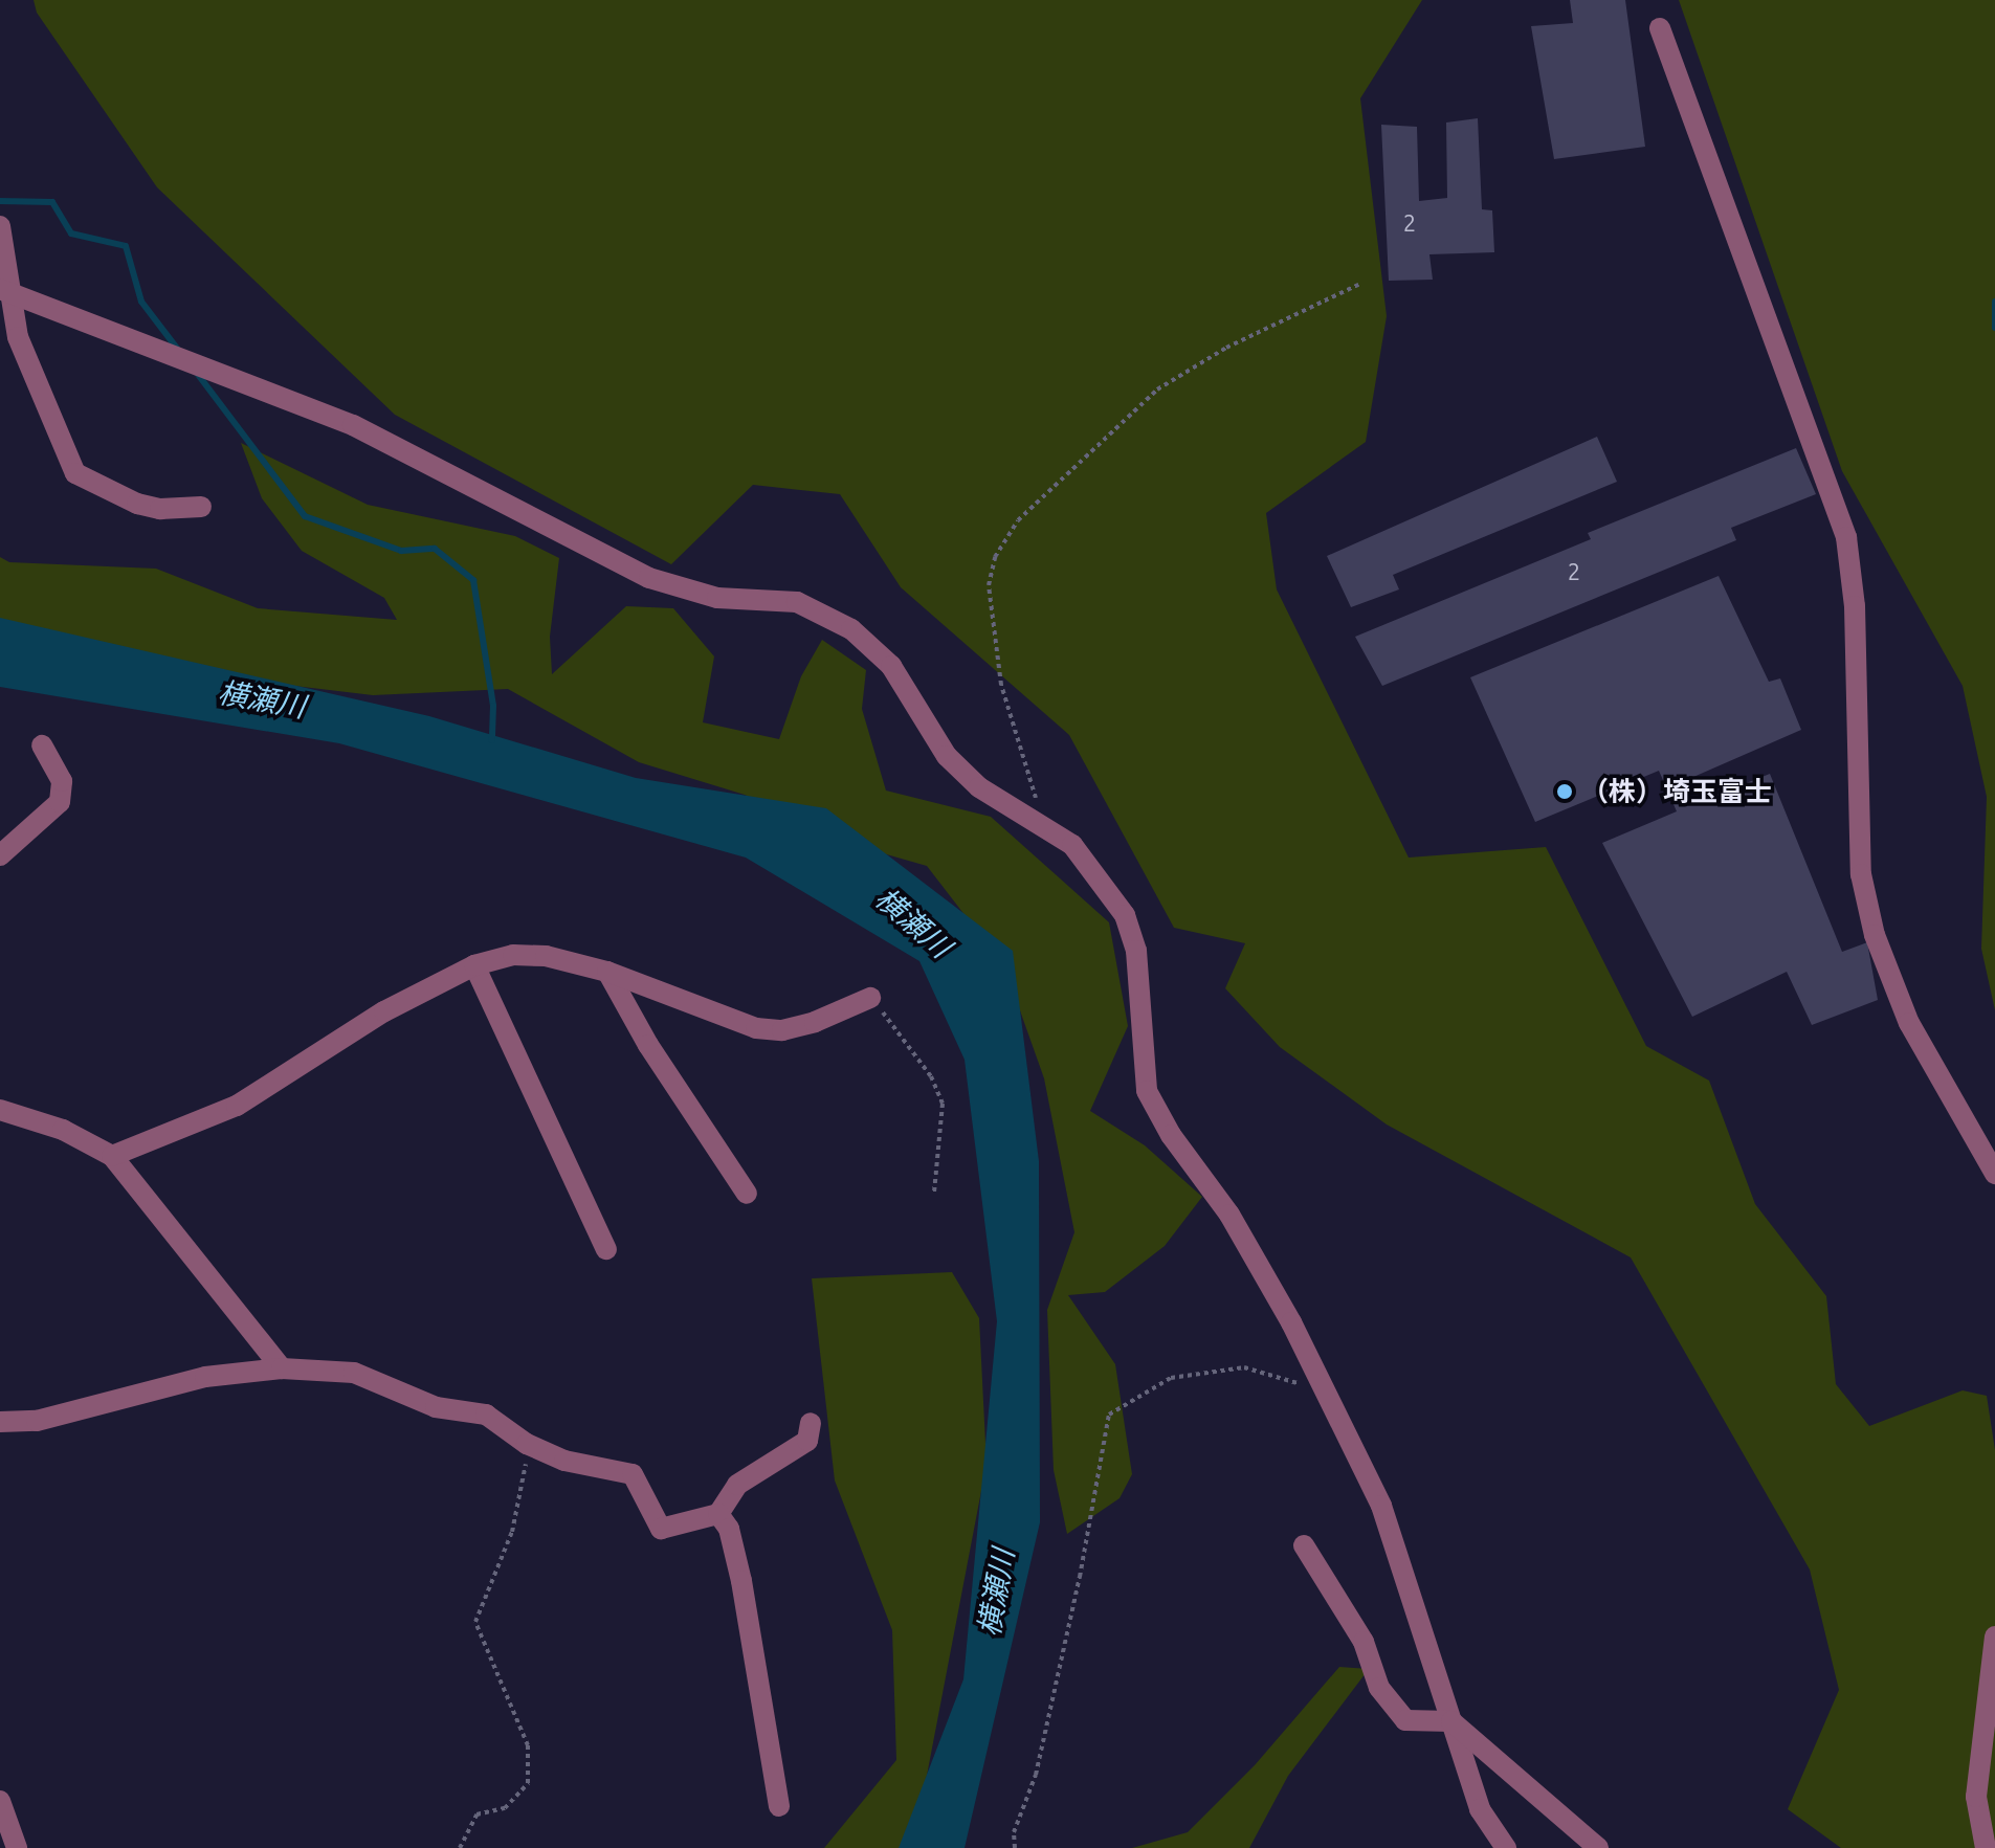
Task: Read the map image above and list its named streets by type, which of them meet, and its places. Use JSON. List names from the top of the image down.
{
  "water": ["横瀬川"],
  "places": ["（株）埼玉富士"],
  "house_numbers": ["2", "2"]
}
